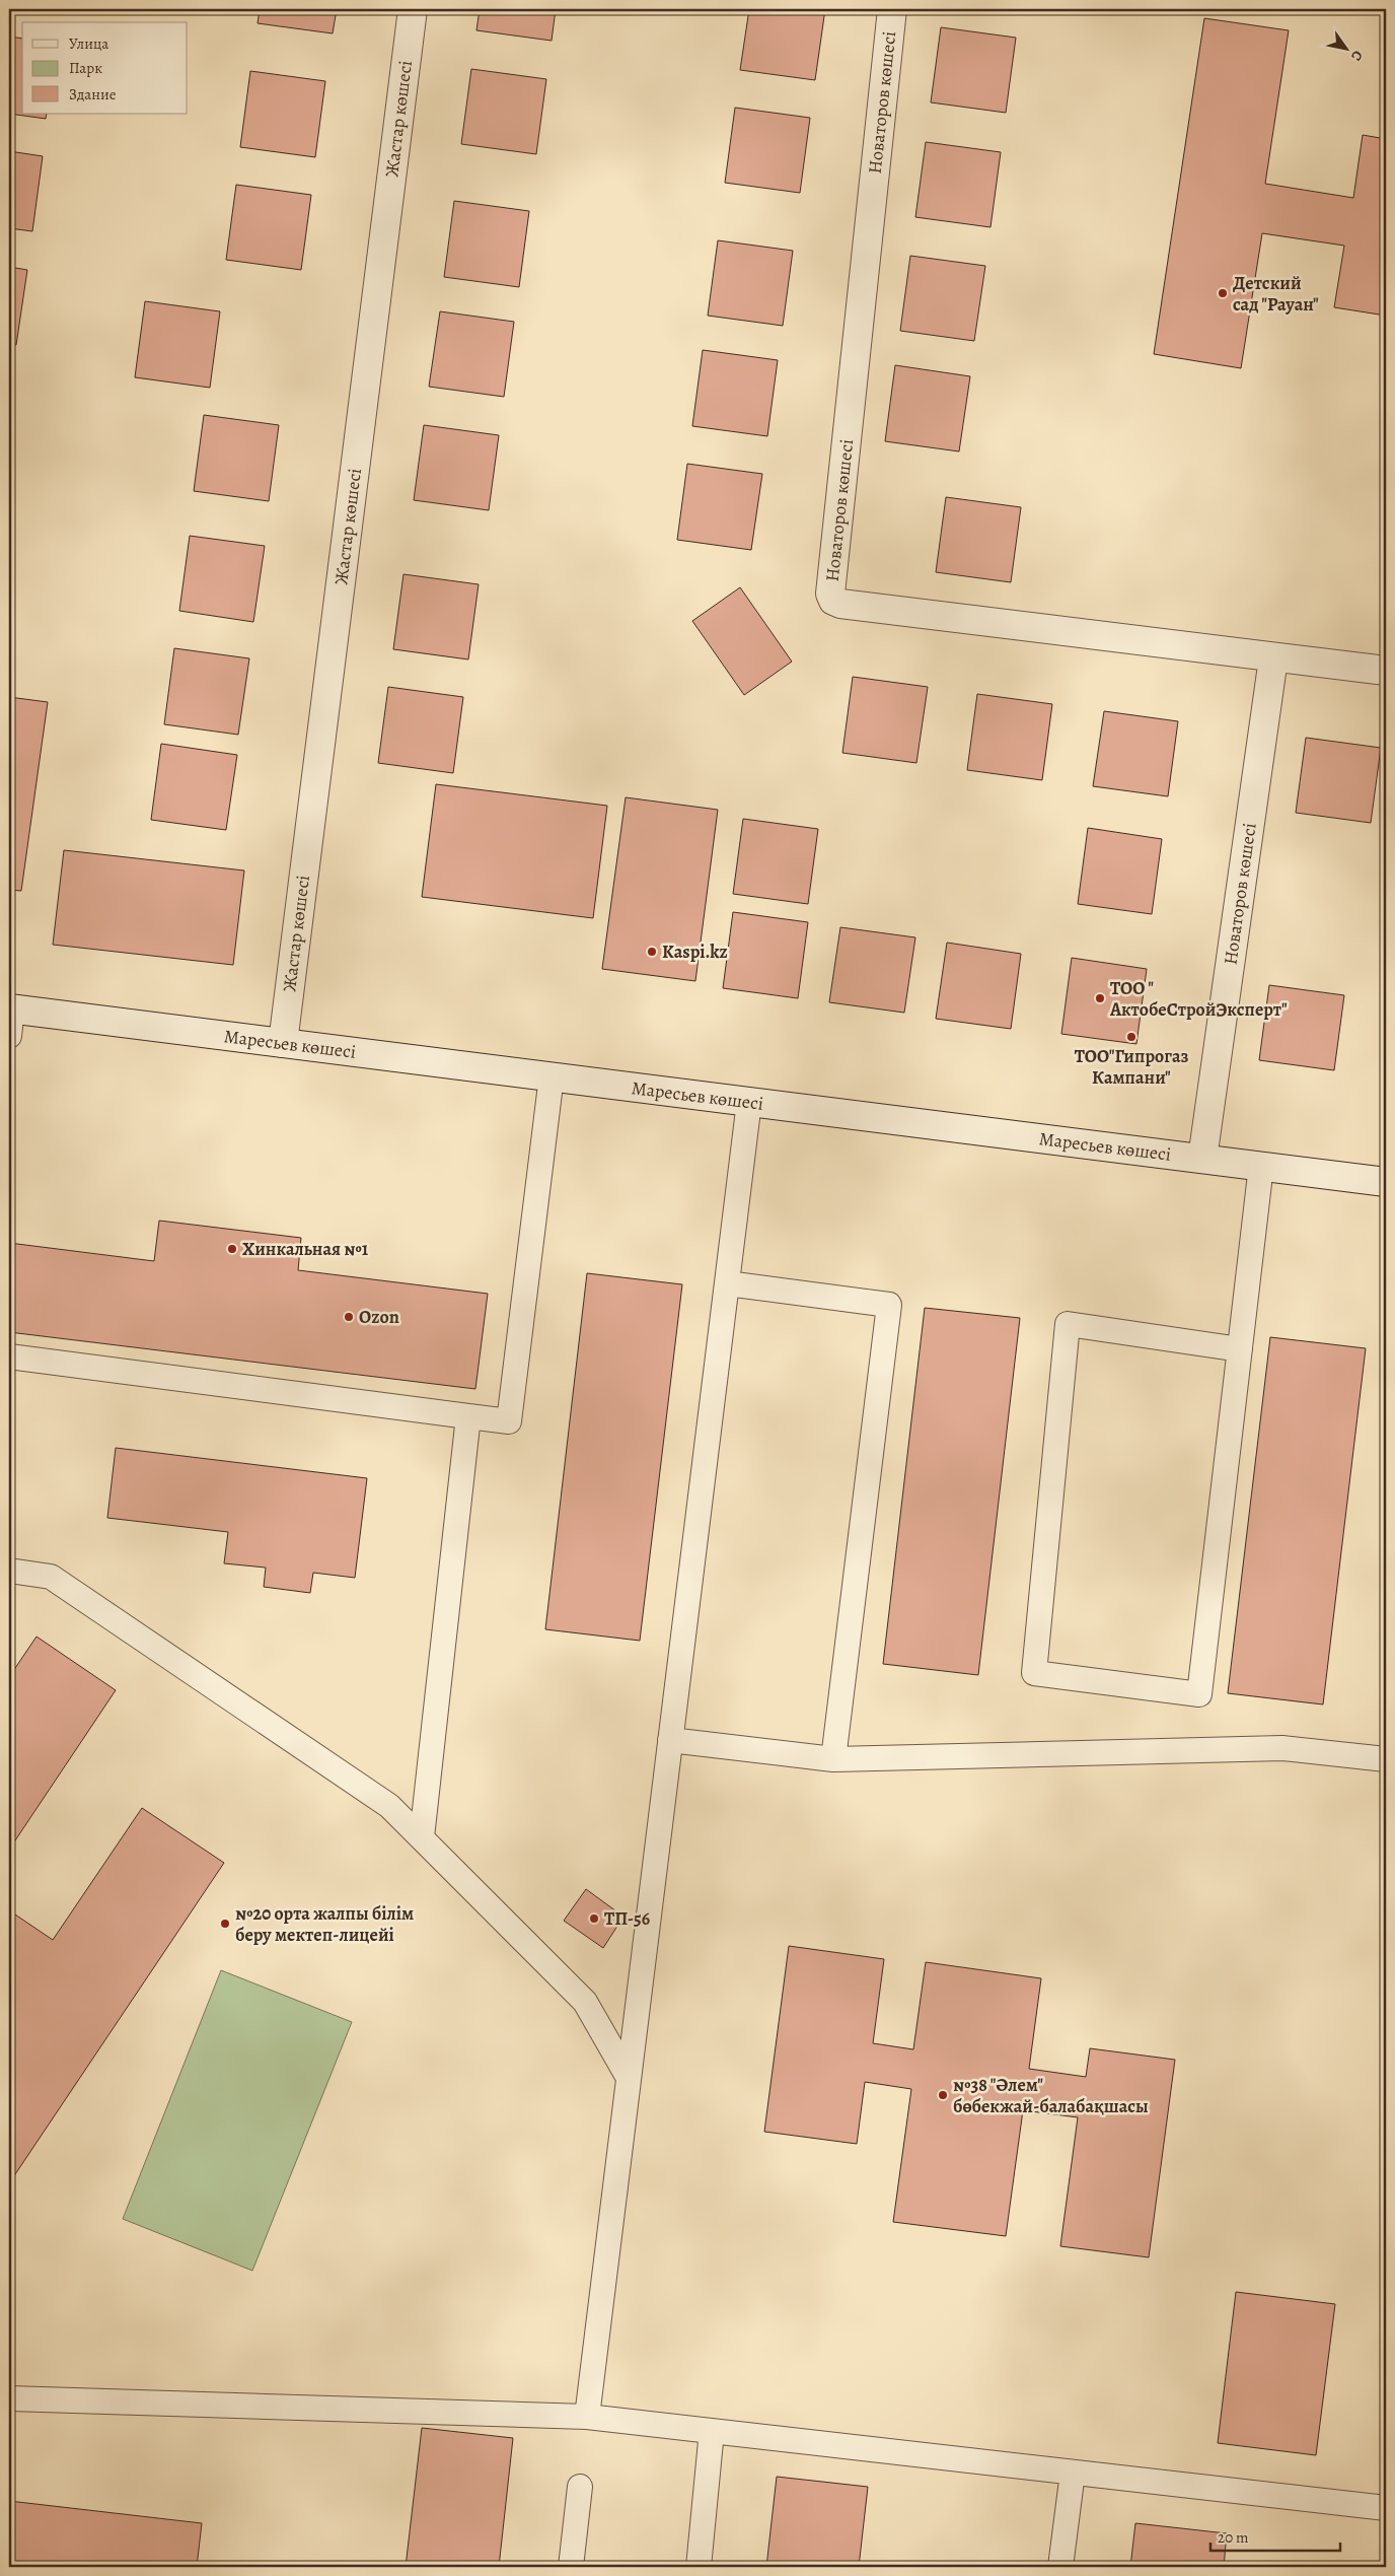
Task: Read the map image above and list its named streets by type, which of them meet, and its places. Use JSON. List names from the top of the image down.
{
  "streets": {
    "street": ["Новаторов көшесі", "Жастар көшесі", "Маресьев көшесі"]
  },
  "crossings": [
    ["Новаторов көшесі", "Маресьев көшесі"],
    ["Жастар көшесі", "Маресьев көшесі"]
  ],
  "places": [
    "Детский сад \"Рауан\"",
    "Kaspi.kz",
    "ТОО \" АктобеСтройЭксперт\"",
    "ТОО\"Гипрогаз Кампани\"",
    "Хинкальная №1",
    "Ozon",
    "ТП-56",
    "№20 орта жалпы білім беру мектеп-лицейі",
    "№38 \"Әлем\" бөбекжай-балабақшасы"
  ],
  "legend": ["Улица", "Парк", "Здание"],
  "scale_bar": "20 m",
  "north": "bottom right"
}
